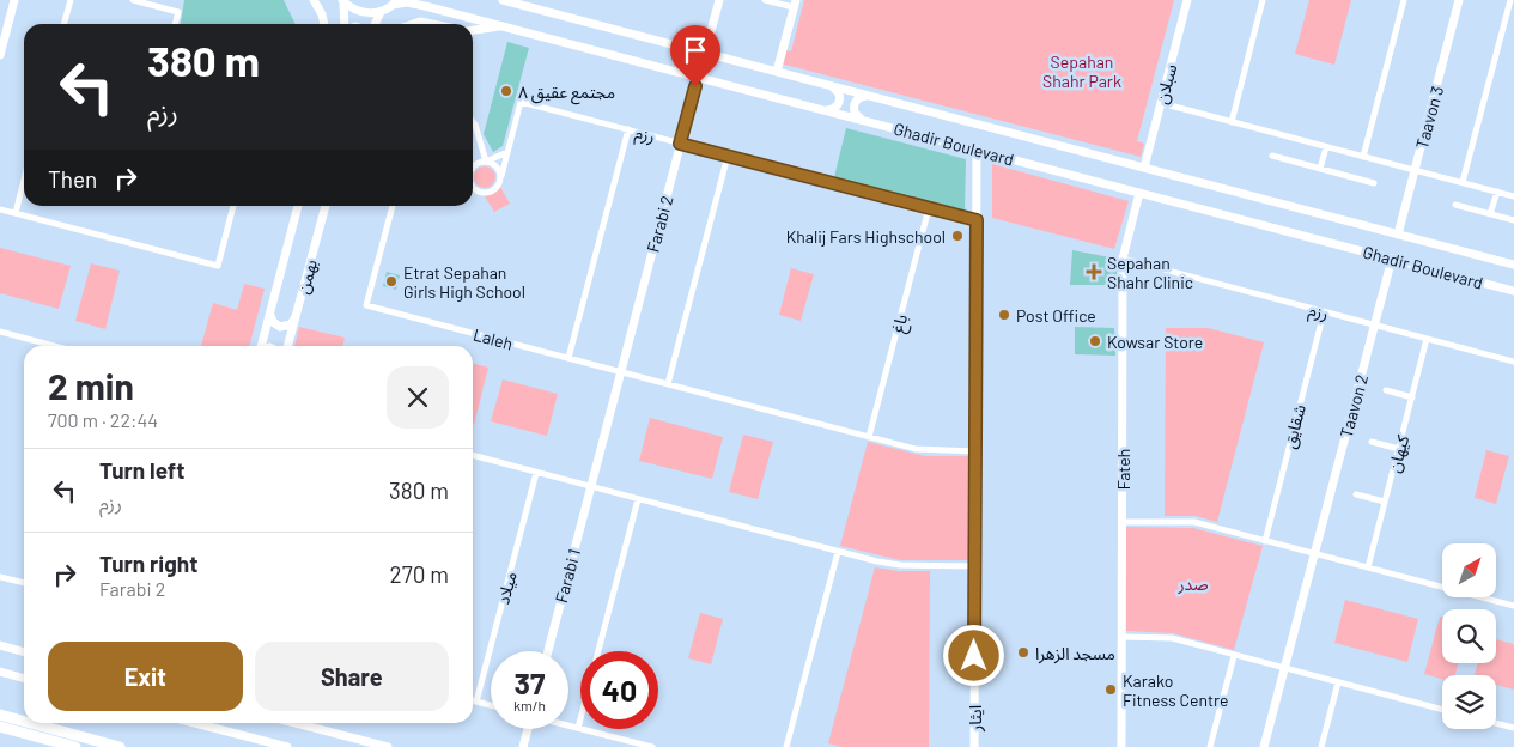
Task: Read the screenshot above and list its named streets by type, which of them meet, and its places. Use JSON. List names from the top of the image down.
{
  "streets": {
    "main road": [
      "سبلان",
      "Taavon 3",
      "Ghadir Boulevard",
      "Farabi 2",
      "بهمن",
      "Taavon 2",
      "Fateh",
      "Farabi 1",
      "ایثار"
    ],
    "street": [
      "رزم",
      "باغ",
      "Laleh",
      "شقایق",
      "کیهان",
      "میلاد"
    ]
  },
  "crossings": [
    ["سبلان", "Ghadir Boulevard"],
    ["Taavon 3", "Ghadir Boulevard"],
    ["رزم", "Farabi 2"],
    ["رزم", "باغ"],
    ["رزم", "Taavon 2"],
    ["رزم", "شقایق"],
    ["رزم", "کیهان"],
    ["رزم", "Fateh"],
    ["رزم", "ایثار"],
    ["Ghadir Boulevard", "Farabi 2"],
    ["Ghadir Boulevard", "Taavon 2"],
    ["Ghadir Boulevard", "Fateh"],
    ["Ghadir Boulevard", "ایثار"],
    ["Farabi 2", "Laleh"],
    ["Farabi 2", "Farabi 1"],
    ["باغ", "Laleh"],
    ["Laleh", "ایثار"]
  ],
  "parks": ["Sepahan Shahr Park", "صدر"],
  "places": {
    "other": [
      "مجتمع عقیق ۸",
      "Khalij Fars Highschool",
      "Etrat Sepahan Girls High School",
      "Post Office",
      "Kowsar Store",
      "مسجد الزهرا",
      "Karako Fitness Centre"
    ],
    "health": ["Sepahan Shahr Clinic"]
  },
  "north": "top right",
  "page": {
    "turn": ["380 m", "رزم"],
    "then": "Then",
    "heading": ["2 min", "700 m · 22:44"],
    "list": [
      {
        "name": "Turn left",
        "note": "رزم",
        "value": "380 m"
      },
      {
        "name": "Turn right",
        "note": "Farabi 2",
        "value": "270 m"
      }
    ],
    "buttons": ["Exit", "Share"],
    "speed": "37 km/h",
    "limit": "40"
  }
}
